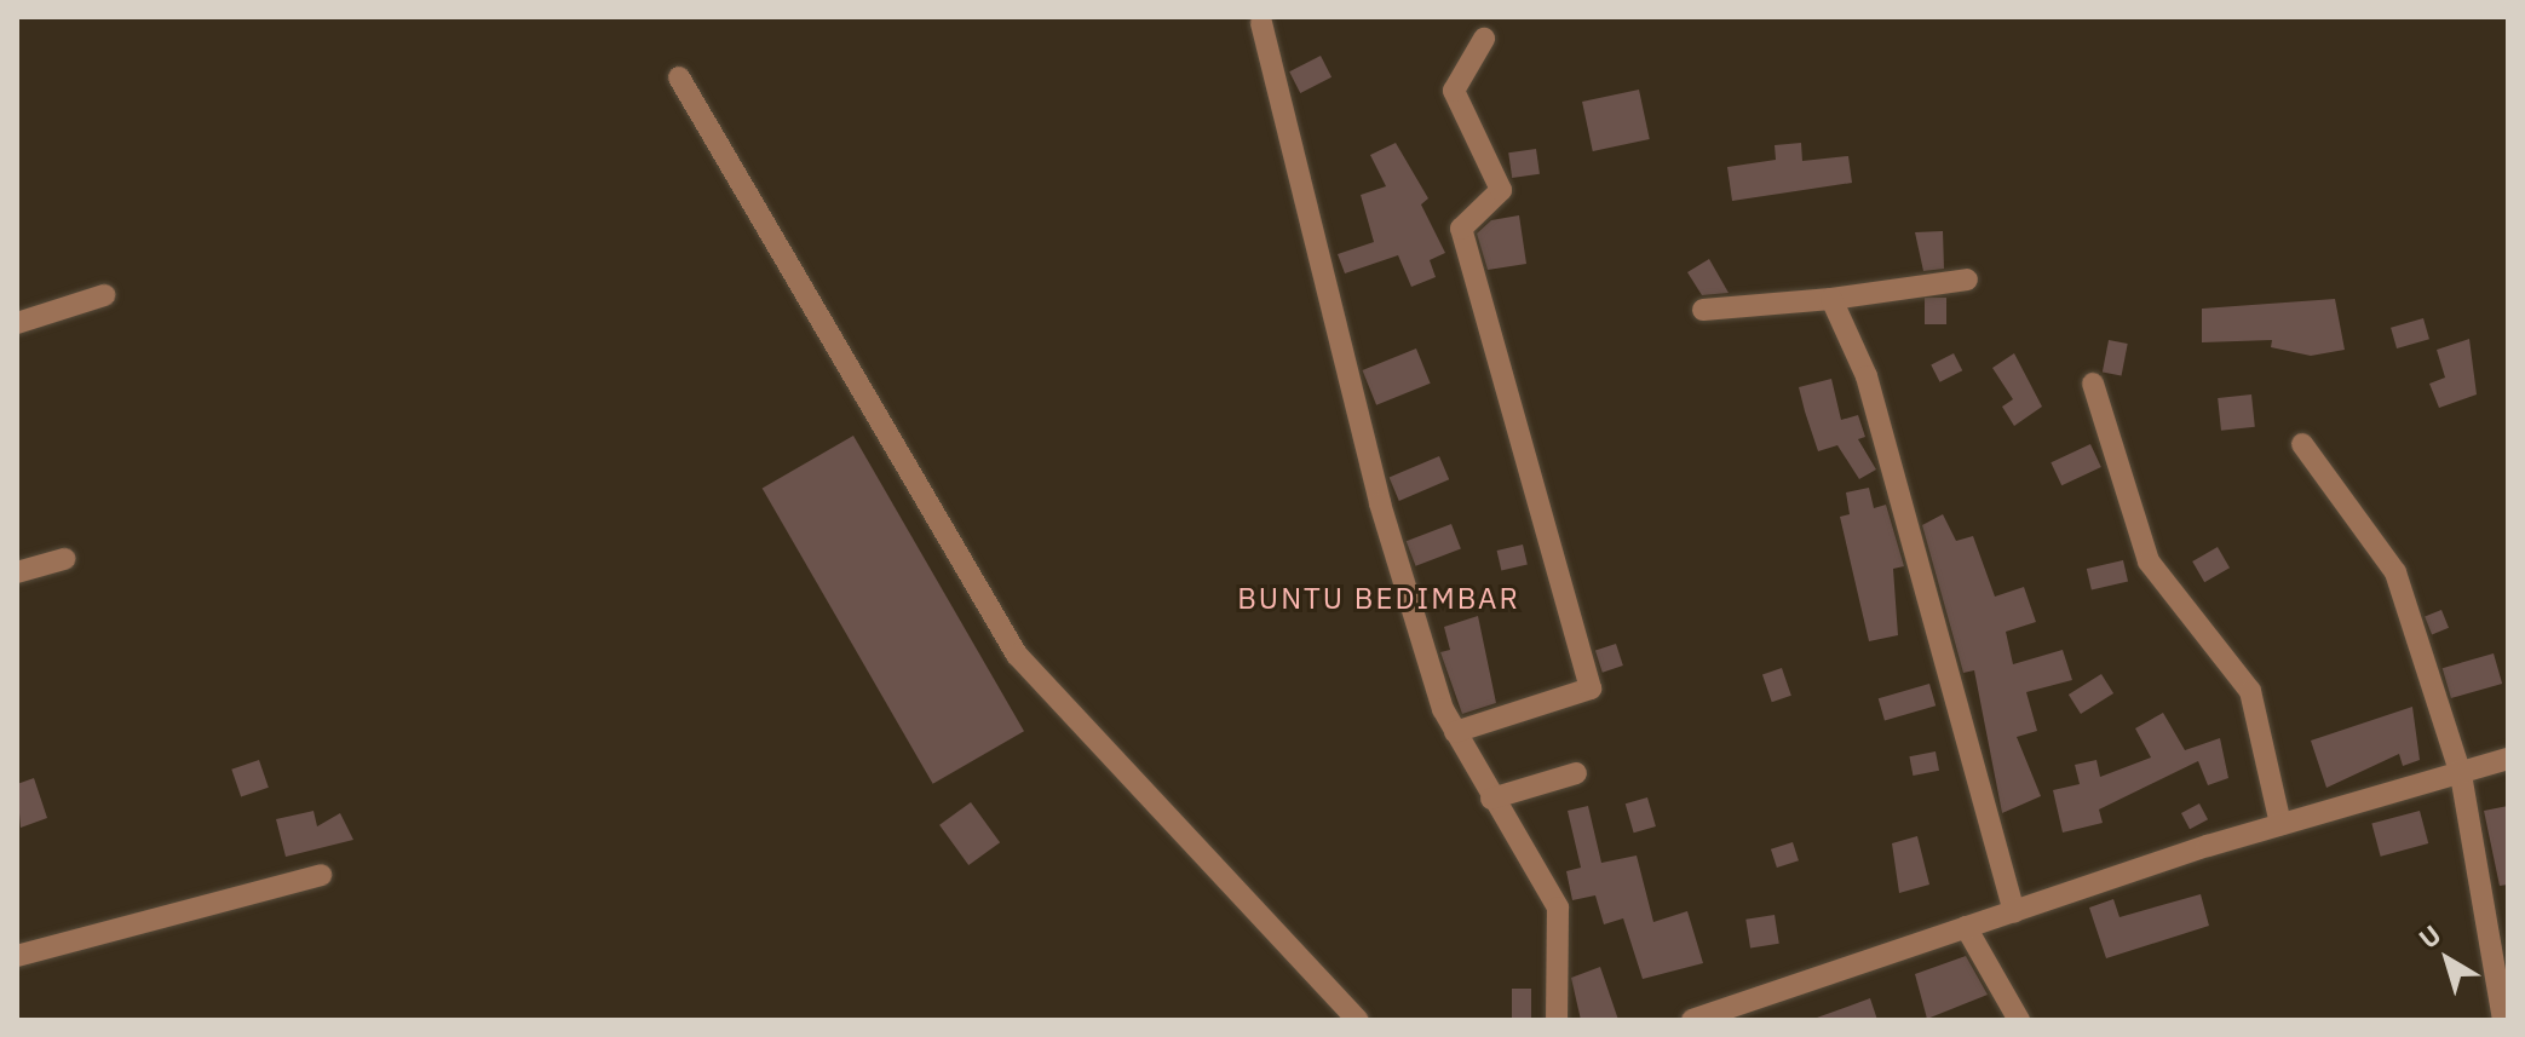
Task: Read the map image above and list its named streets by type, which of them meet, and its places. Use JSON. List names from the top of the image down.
{
  "districts": ["BUNTU BEDIMBAR"],
  "north": "top left"
}
